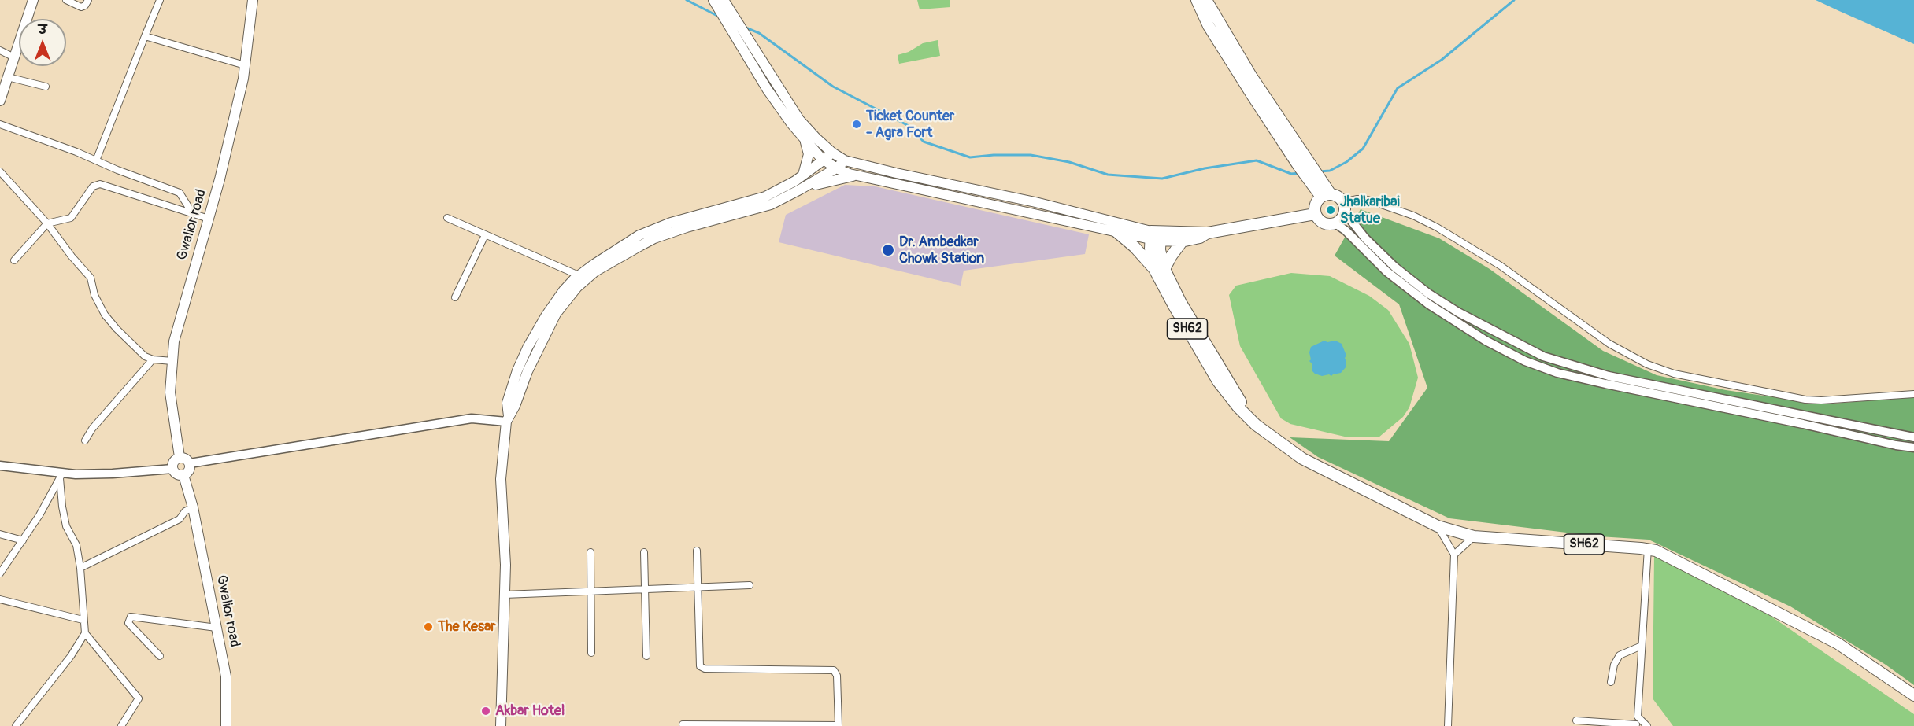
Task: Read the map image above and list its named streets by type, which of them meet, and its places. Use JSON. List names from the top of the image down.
{
  "streets": {
    "main road": ["Gwalior road", "SH62"]
  },
  "places": [
    "Ticket Counter - Agra Fort",
    "Jhalkaribai Statue",
    "Dr. Ambedkar Chowk Station",
    "The Kesar",
    "Akbar Hotel"
  ],
  "north": "top"
}
